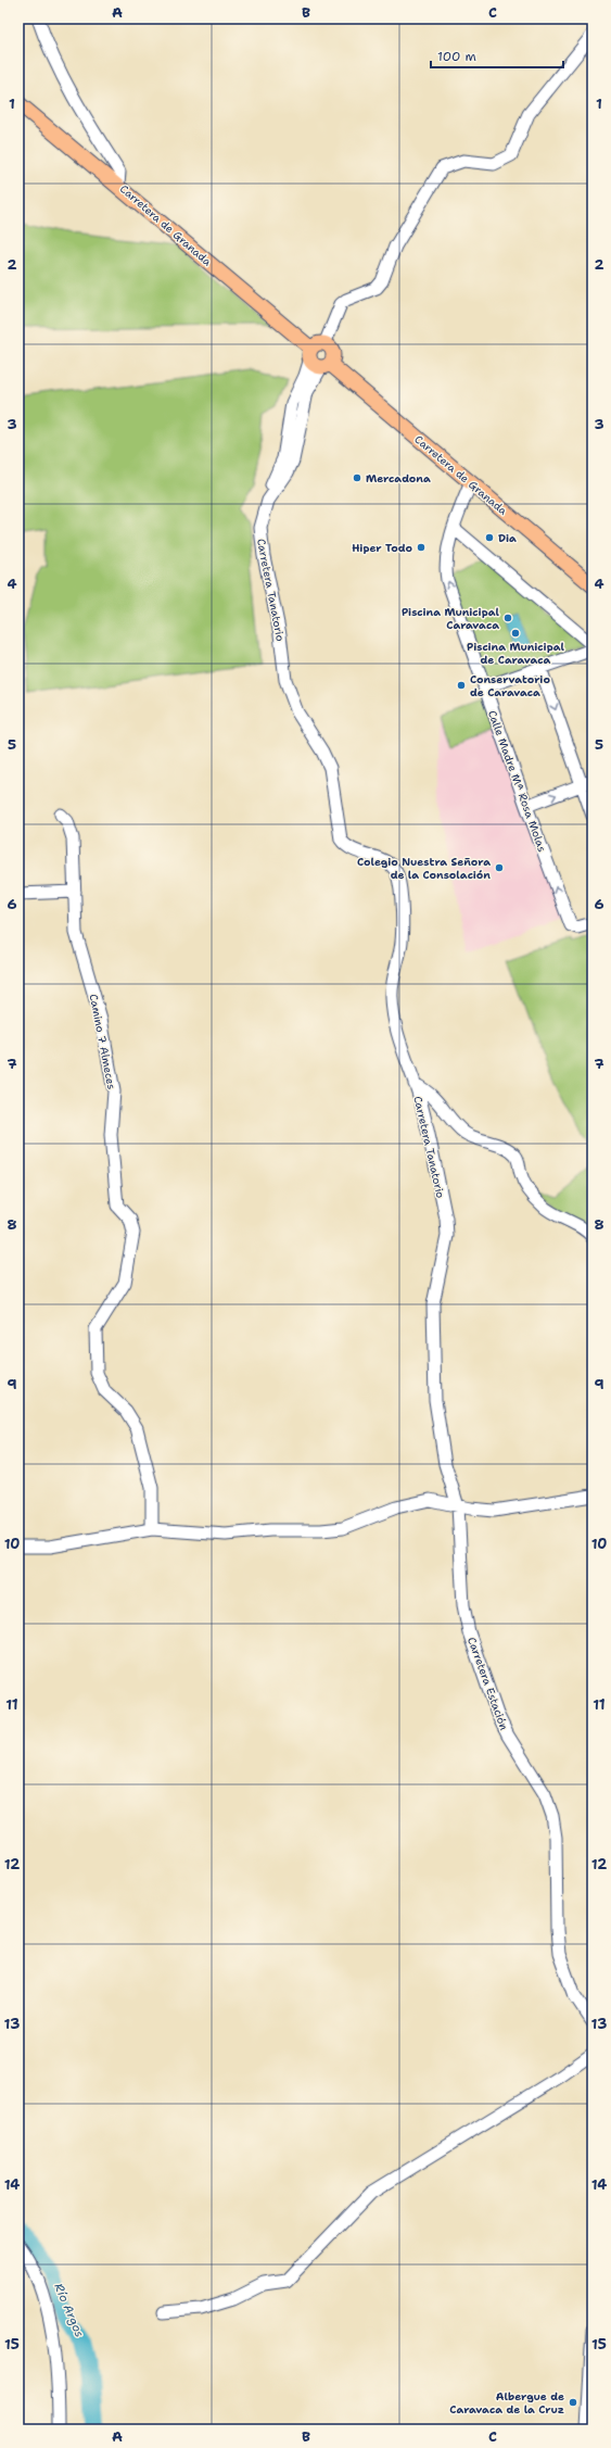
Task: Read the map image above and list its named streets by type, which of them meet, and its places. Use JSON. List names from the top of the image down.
{
  "streets": {
    "main road": ["Carretera de Granada"],
    "street": [
      "Carretera Tanatorio",
      "Calle Madre Mª Rosa Molas",
      "Camino 7 Almeces",
      "Carretera Estación"
    ]
  },
  "crossings": [
    ["Carretera de Granada", "Calle Madre Mª Rosa Molas"],
    ["Carretera Tanatorio", "Carretera Estación"]
  ],
  "one_way": ["Calle Madre Mª Rosa Molas"],
  "water": ["Río Argos"],
  "places": [
    "Mercadona",
    "Dia",
    "Hiper Todo",
    "Piscina Municipal Caravaca",
    "Piscina Municipal de Caravaca",
    "Conservatorio de Caravaca",
    "Colegio Nuestra Señora de la Consolación",
    "Albergue de Caravaca de la Cruz"
  ],
  "scale_bar": "100 m",
  "grid": {
    "columns": ["A", "B", "C"],
    "rows": [
      "1",
      "2",
      "3",
      "4",
      "5",
      "6",
      "7",
      "8",
      "9",
      "10",
      "11",
      "12",
      "13",
      "14",
      "15"
    ]
  }
}
